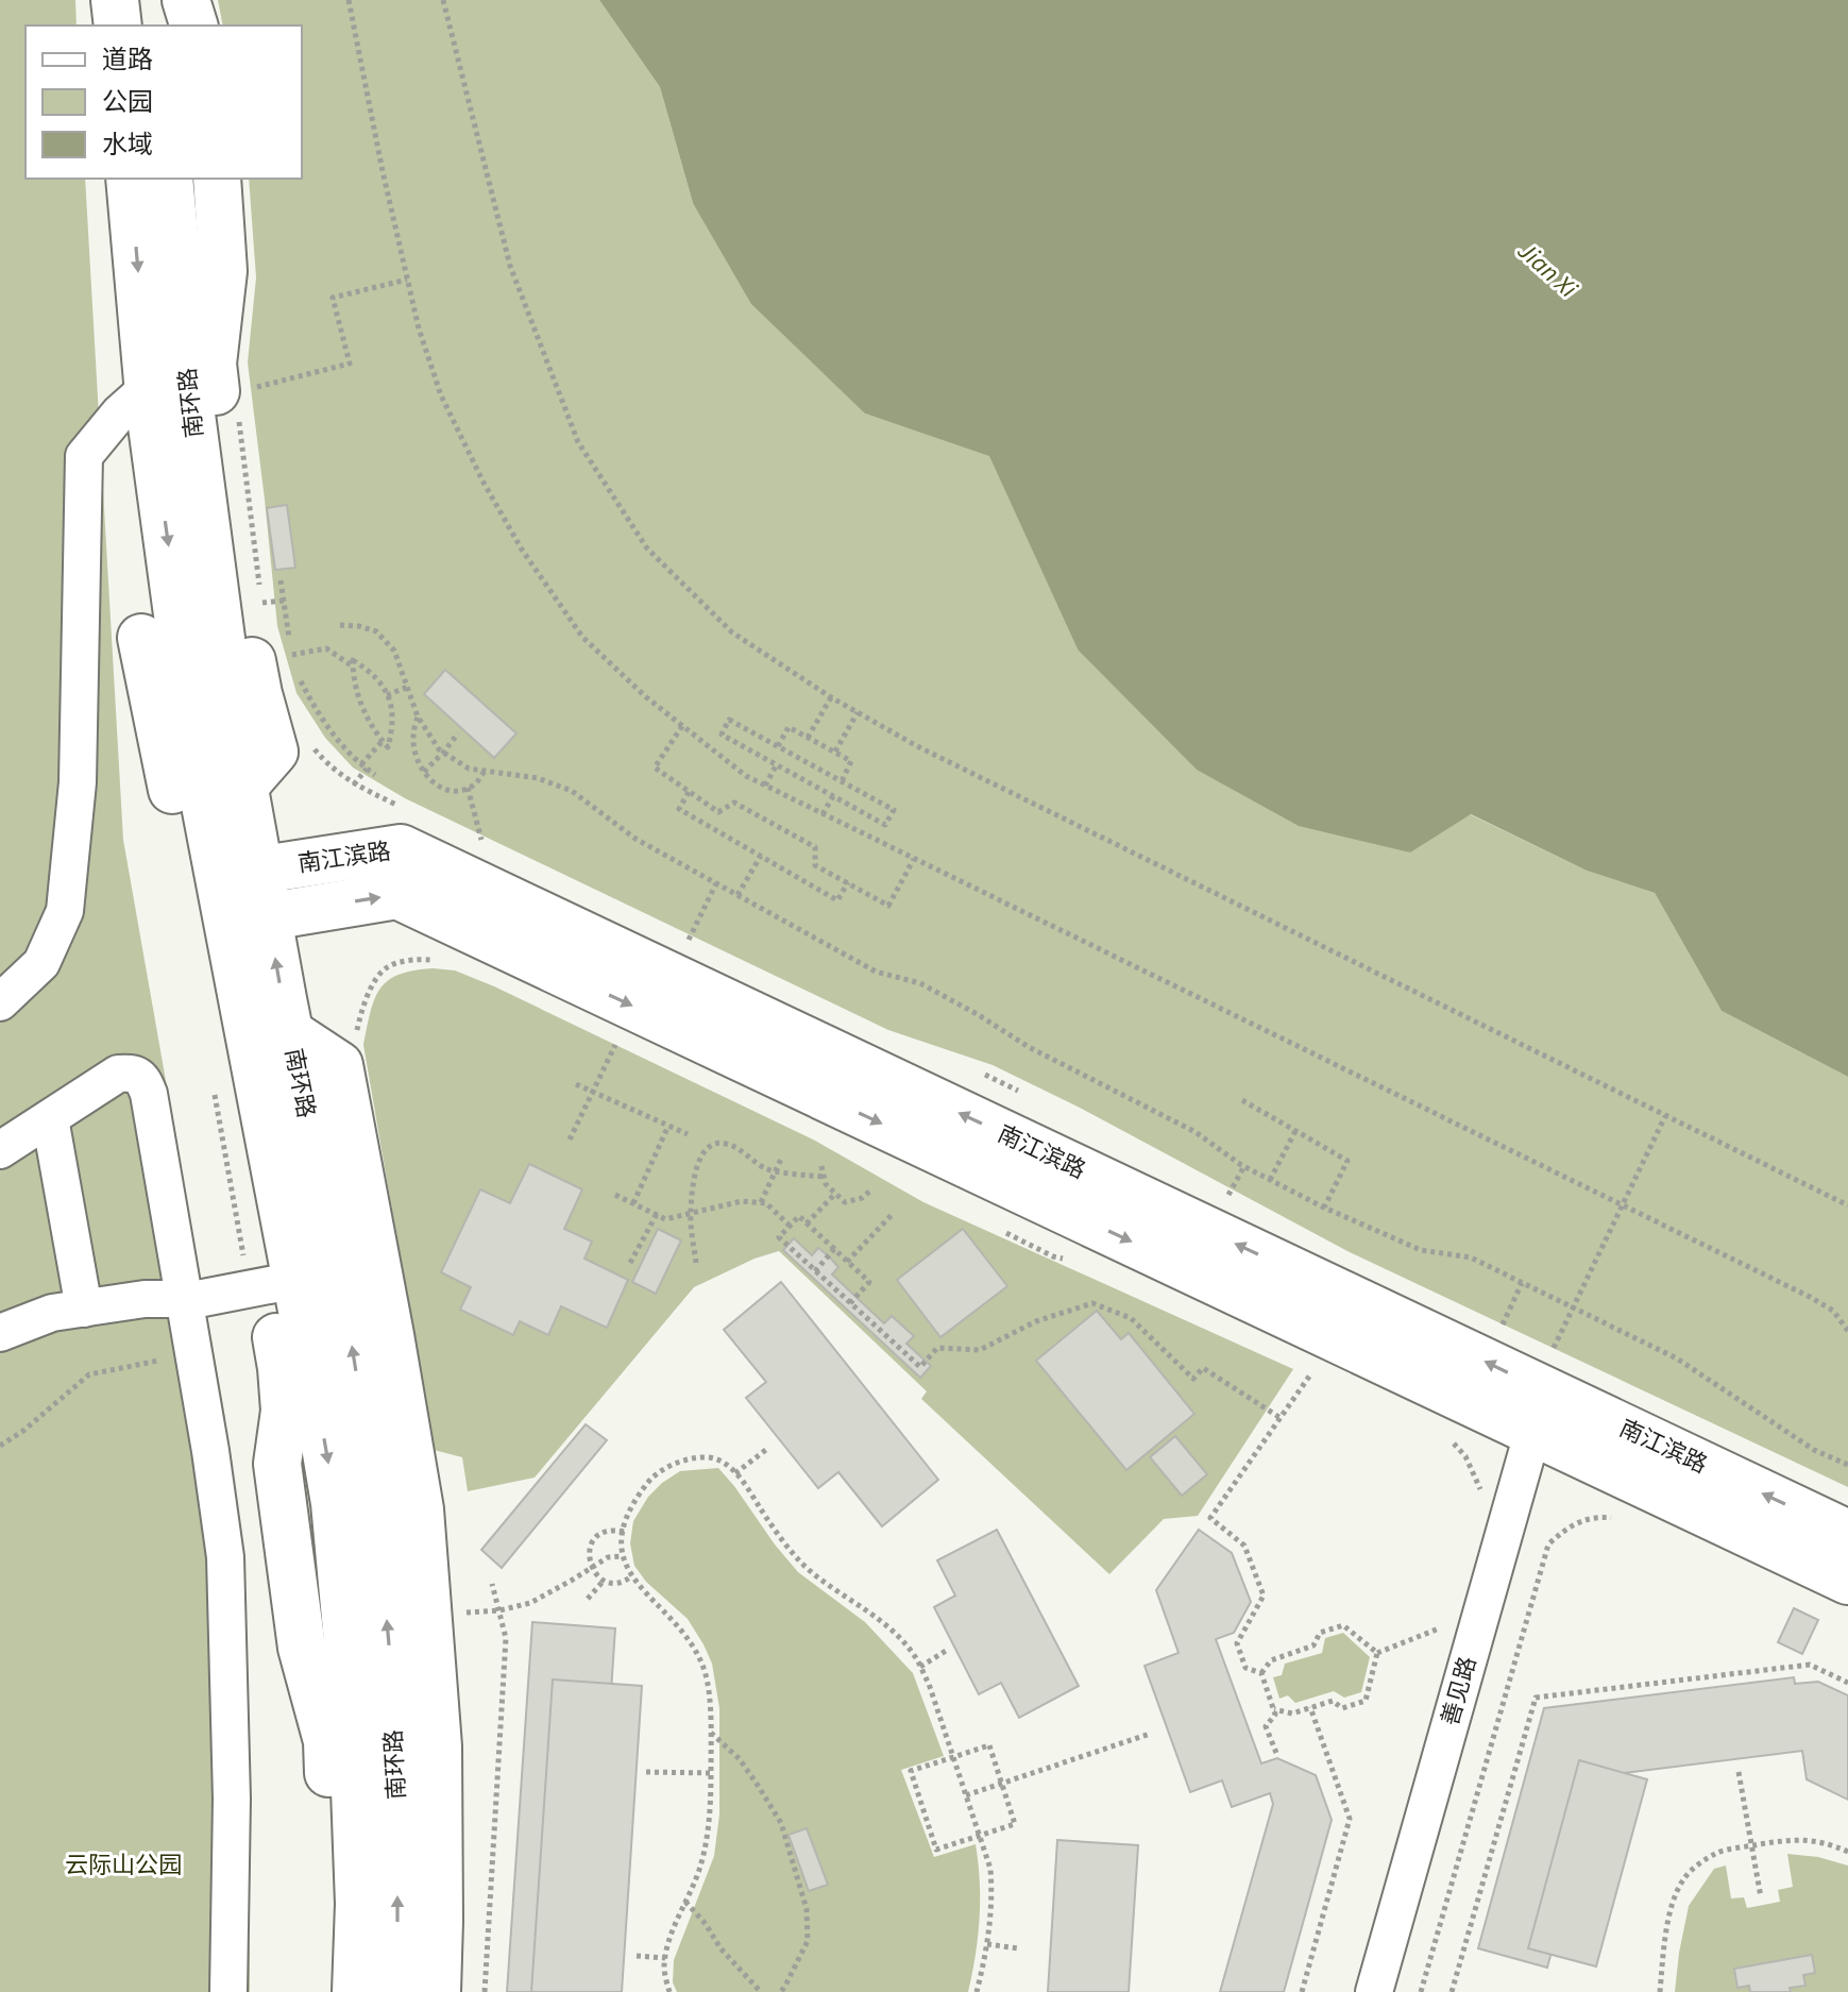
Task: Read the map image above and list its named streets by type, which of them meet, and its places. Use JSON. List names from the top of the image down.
{
  "streets": {
    "main road": ["南环路", "南江滨路"],
    "street": ["善见路"]
  },
  "crossings": [
    ["南环路", "南江滨路"],
    ["南江滨路", "善见路"]
  ],
  "water": ["Jian Xi"],
  "parks": ["云际山公园"],
  "legend": ["道路", "公园", "水域"]
}
